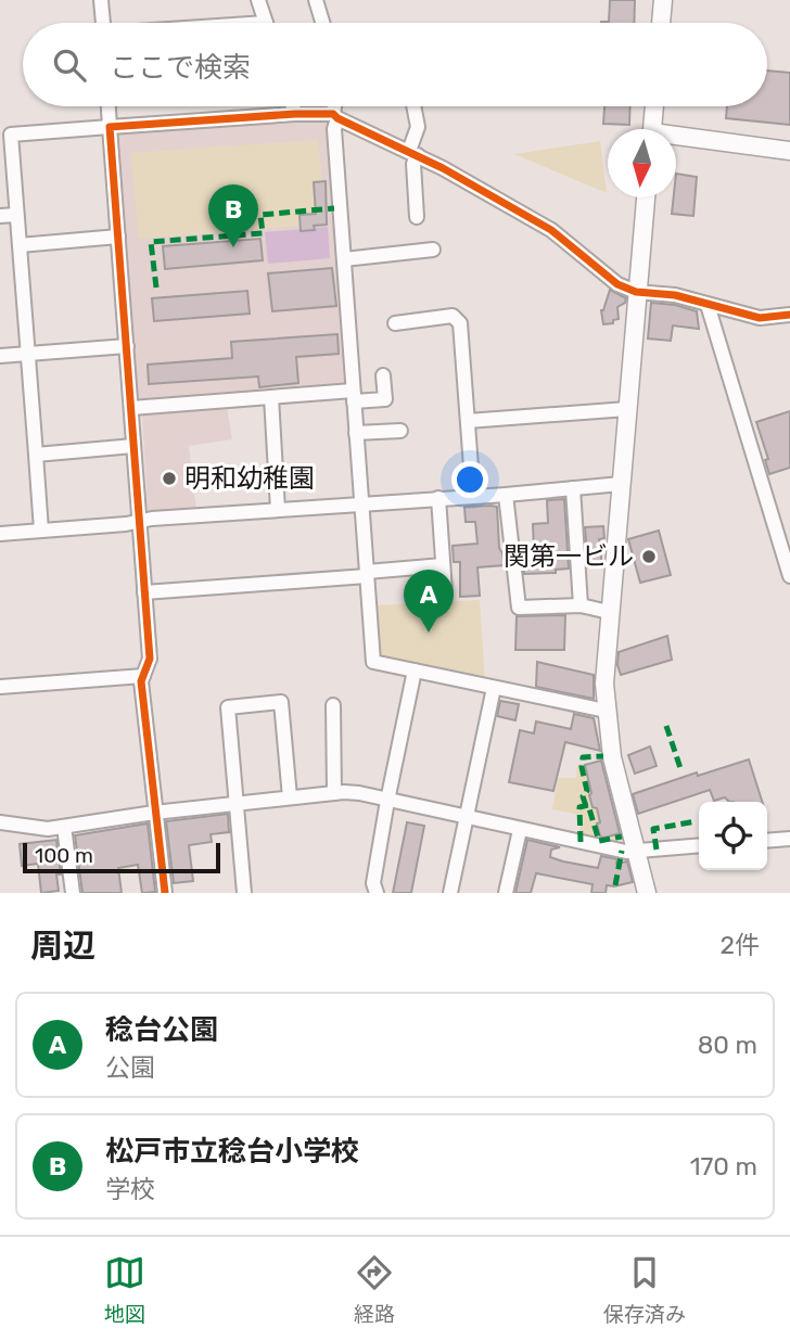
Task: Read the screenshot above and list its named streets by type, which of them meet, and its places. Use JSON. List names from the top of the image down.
{
  "places": ["明和幼稚園", "関第一ビル"],
  "scale_bar": "100 m",
  "north": "bottom",
  "page": {
    "search": "ここで検索",
    "pins": ["B", "A"],
    "scale": "100 m",
    "heading": ["周辺", "2件"],
    "list": [
      {
        "mark": "A",
        "name": "稔台公園",
        "note": "公園",
        "value": "80 m"
      },
      {
        "mark": "B",
        "name": "松戸市立稔台小学校",
        "note": "学校",
        "value": "170 m"
      }
    ],
    "nav": ["地図", "経路", "保存済み"]
  }
}
